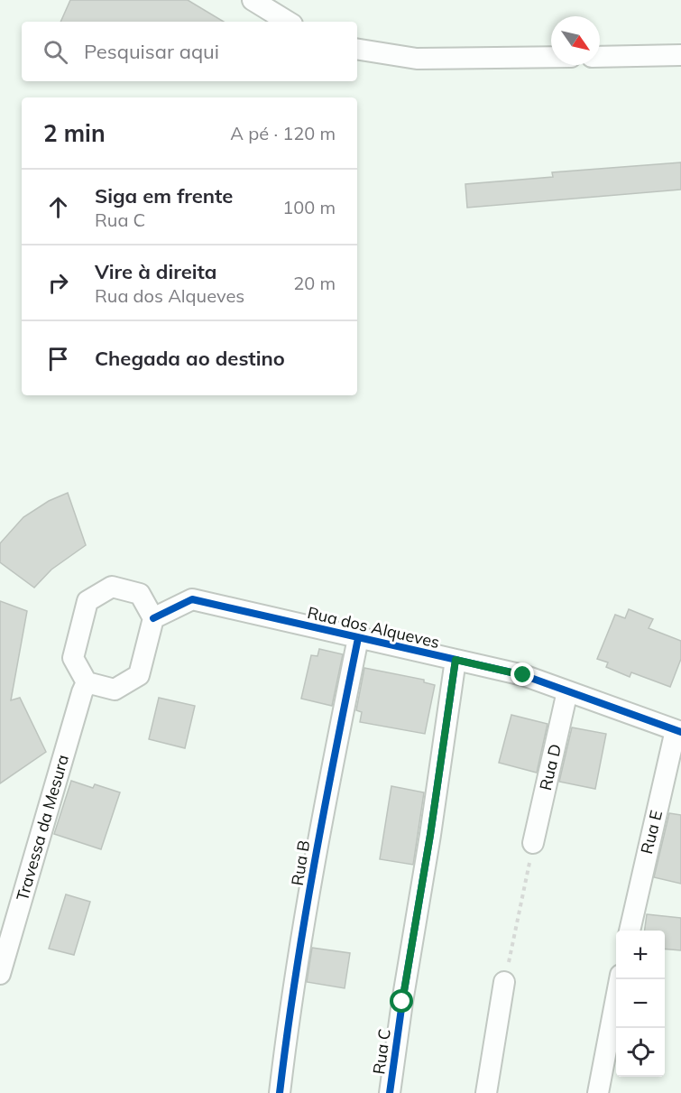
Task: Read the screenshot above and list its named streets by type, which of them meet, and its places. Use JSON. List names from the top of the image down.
{
  "streets": {
    "street": [
      "Rua dos Alqueves",
      "Rua D",
      "Travessa da Mesura",
      "Rua E",
      "Rua B",
      "Rua C"
    ]
  },
  "crossings": [
    ["Rua dos Alqueves", "Rua D"],
    ["Rua dos Alqueves", "Travessa da Mesura"],
    ["Rua dos Alqueves", "Rua E"],
    ["Rua dos Alqueves", "Rua B"],
    ["Rua dos Alqueves", "Rua C"]
  ],
  "north": "bottom right",
  "page": {
    "search": "Pesquisar aqui",
    "heading": ["2 min", "A pé · 120 m"],
    "list": [
      ["Siga em frente", "Rua C", "100 m"],
      ["Vire à direita", "Rua dos Alqueves", "20 m"],
      "Chegada ao destino"
    ],
    "map_buttons": ["+", "−"]
  }
}
